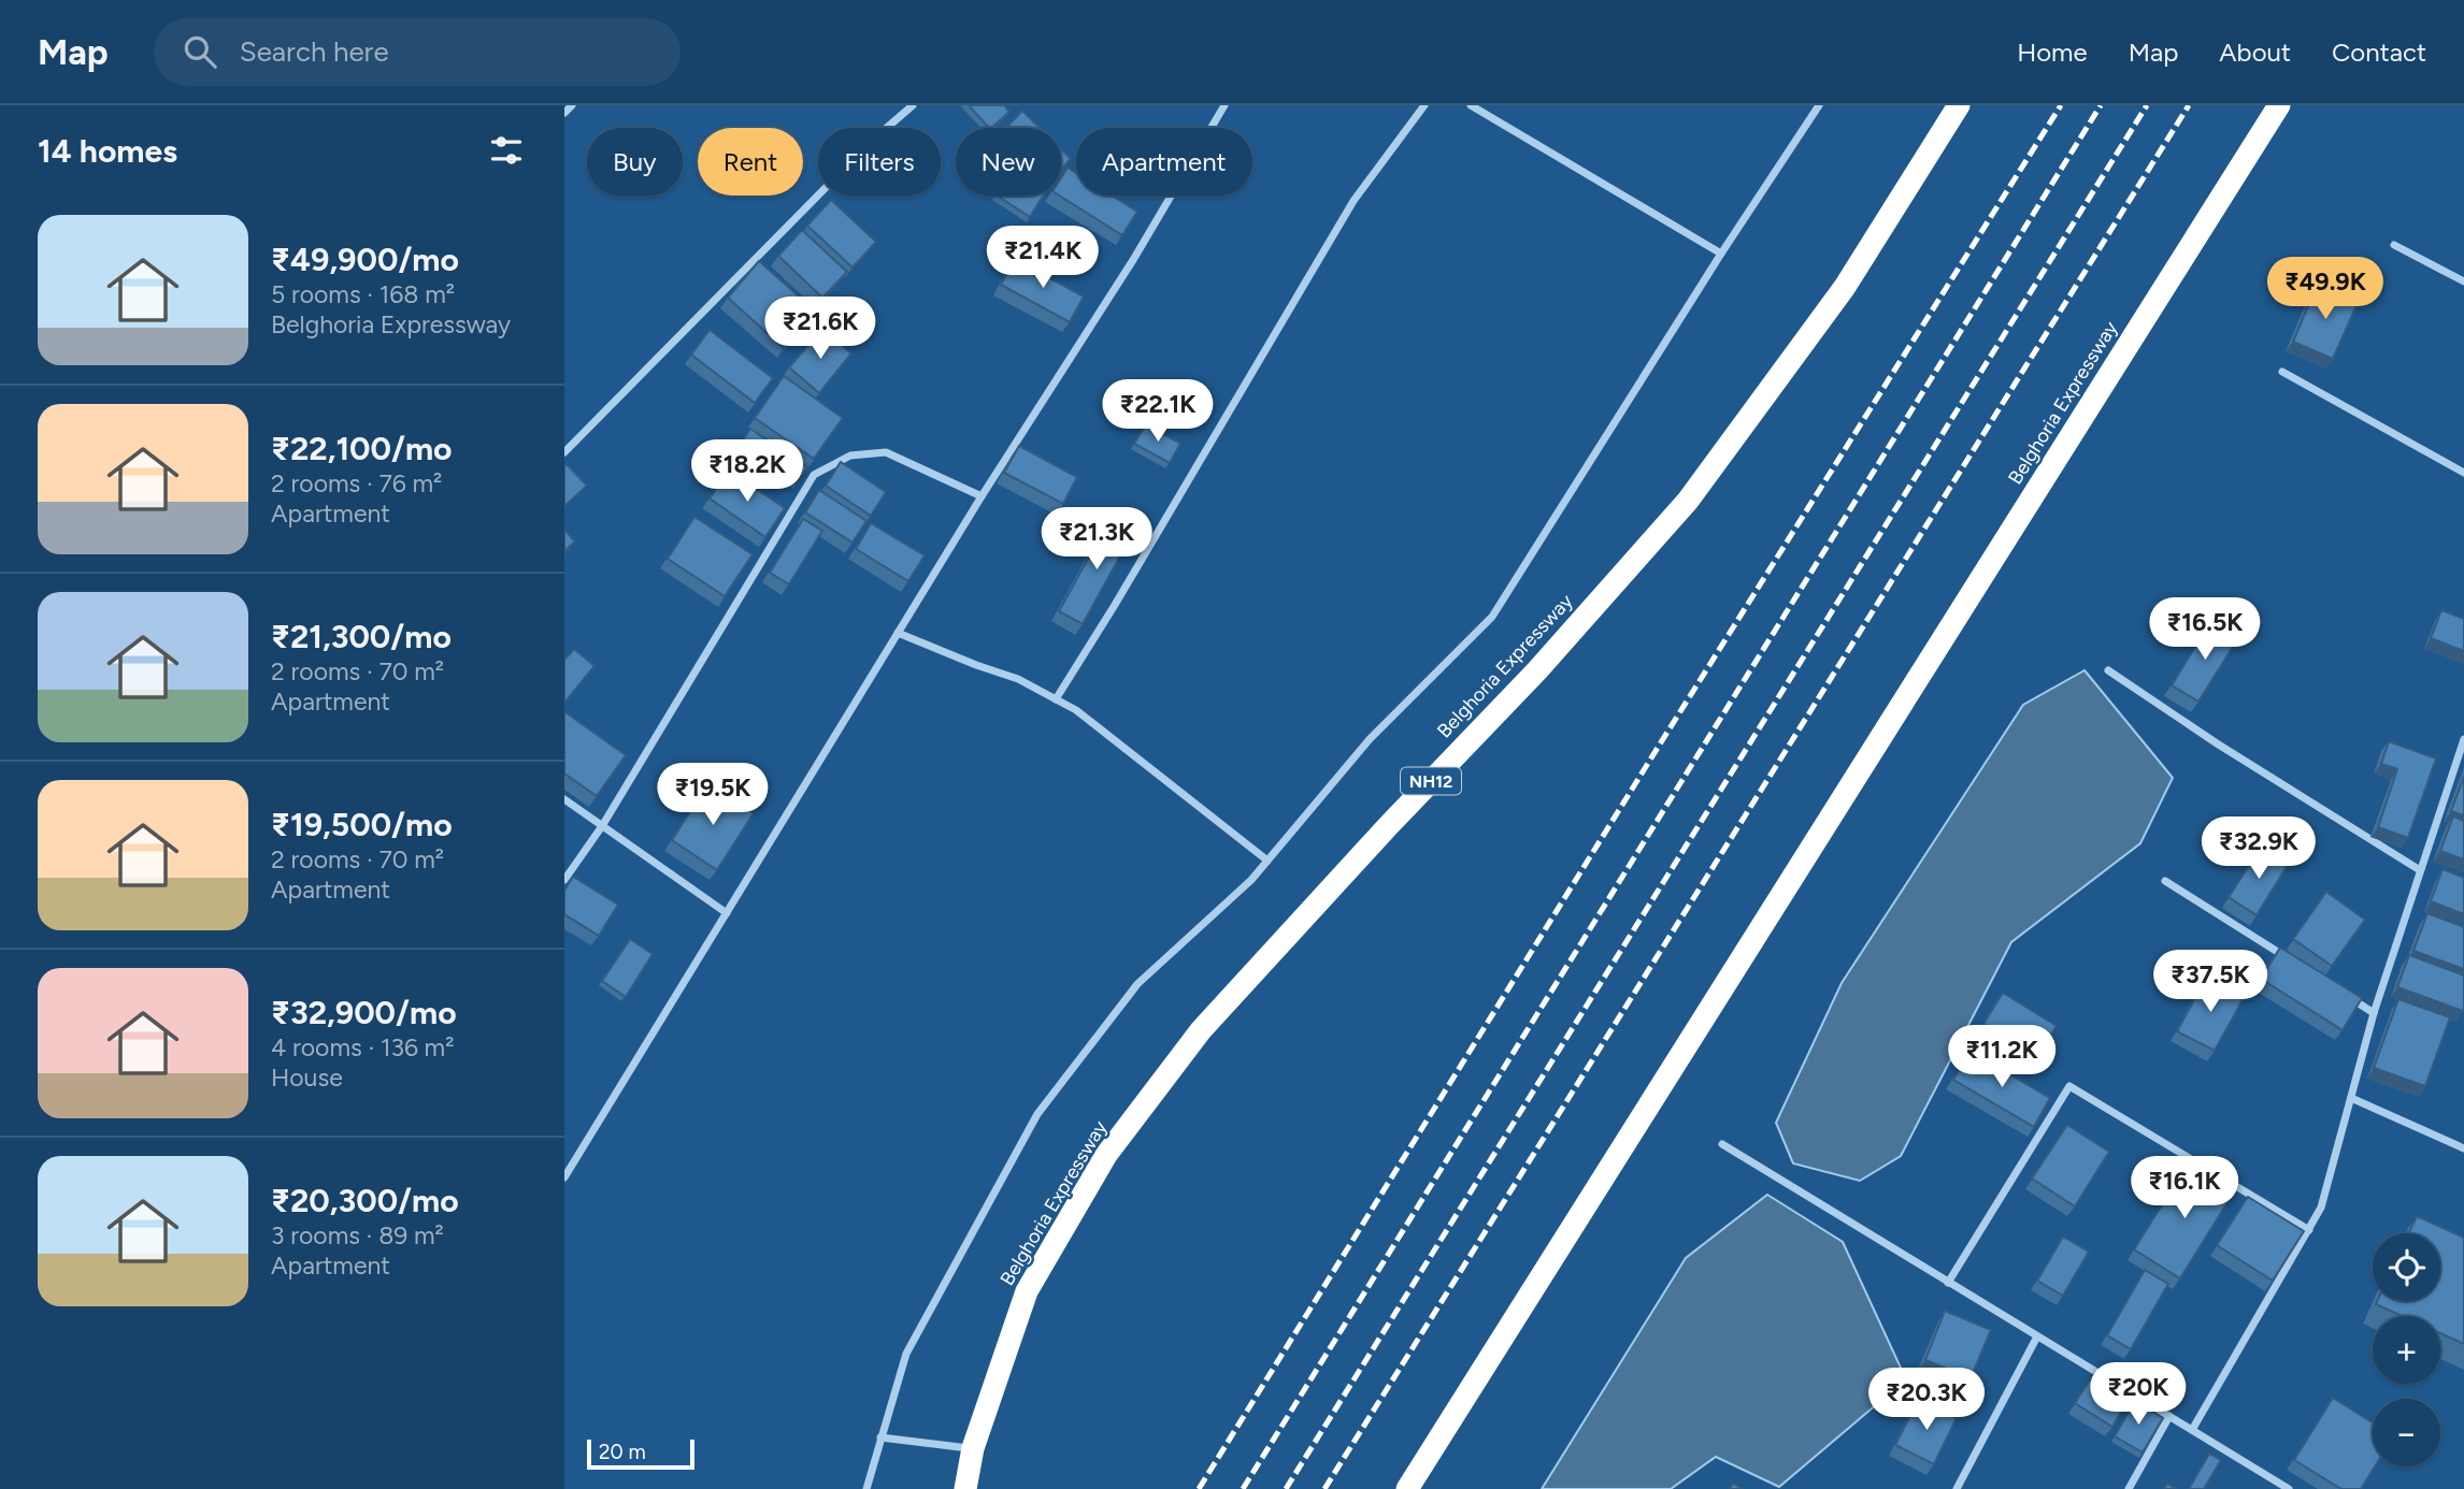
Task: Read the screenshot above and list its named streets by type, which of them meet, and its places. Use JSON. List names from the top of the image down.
{
  "streets": {
    "highway": ["Belghoria Expressway", "NH12"]
  },
  "scale_bar": "20 m",
  "page": {
    "header": "Map",
    "search": "Search here",
    "nav": [
      "Home",
      "Map",
      "About",
      "Contact"
    ],
    "heading": "14 homes",
    "chip": [
      "Buy",
      "Rent",
      "Filters",
      "New",
      "Apartment"
    ],
    "list": [
      {
        "name": "₹49,900/mo",
        "note": "5 rooms · 168 m² · Belghoria Expressway"
      },
      {
        "name": "₹22,100/mo",
        "note": "2 rooms · 76 m² · Apartment"
      },
      {
        "name": "₹21,300/mo",
        "note": "2 rooms · 70 m² · Apartment"
      },
      {
        "name": "₹19,500/mo",
        "note": "2 rooms · 70 m² · Apartment"
      },
      {
        "name": "₹32,900/mo",
        "note": "4 rooms · 136 m² · House"
      },
      {
        "name": "₹20,300/mo",
        "note": "3 rooms · 89 m² · Apartment"
      }
    ],
    "price": [
      "₹21.4K",
      "₹49.9K",
      "₹21.6K",
      "₹22.1K",
      "₹18.2K",
      "₹21.3K",
      "₹16.5K",
      "₹19.5K",
      "₹32.9K",
      "₹37.5K",
      "₹11.2K",
      "₹16.1K",
      "₹20K",
      "₹20.3K"
    ],
    "map_buttons": ["+", "−"],
    "scale": "20 m"
  }
}
